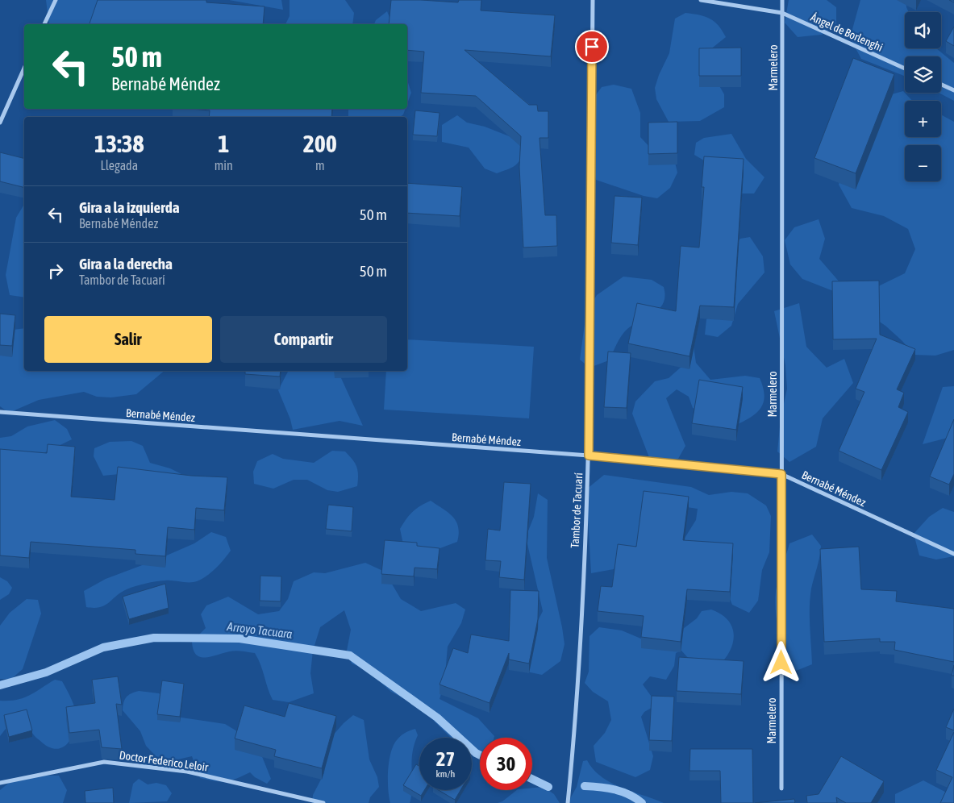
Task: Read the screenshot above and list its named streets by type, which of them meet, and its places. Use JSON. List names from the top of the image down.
{
  "streets": {
    "street": [
      "Ángel de Borlenghi",
      "Marmelero",
      "Bernabé Méndez",
      "Tambor de Tacuarí",
      "Doctor Federico Leloir"
    ]
  },
  "crossings": [
    ["Ángel de Borlenghi", "Marmelero"],
    ["Marmelero", "Bernabé Méndez"],
    ["Bernabé Méndez", "Tambor de Tacuarí"]
  ],
  "water": ["Arroyo Tacuara"],
  "page": {
    "map_buttons": ["+", "−"],
    "turn": ["50 m", "Bernabé Méndez"],
    "eta": [
      "13:38",
      "Llegada",
      "1",
      "min",
      "200",
      "m"
    ],
    "list": [
      {
        "name": "Gira a la izquierda",
        "note": "Bernabé Méndez",
        "value": "50 m"
      },
      {
        "name": "Gira a la derecha",
        "note": "Tambor de Tacuarí",
        "value": "50 m"
      }
    ],
    "buttons": ["Salir", "Compartir"],
    "speed": "27 km/h",
    "limit": "30"
  }
}
